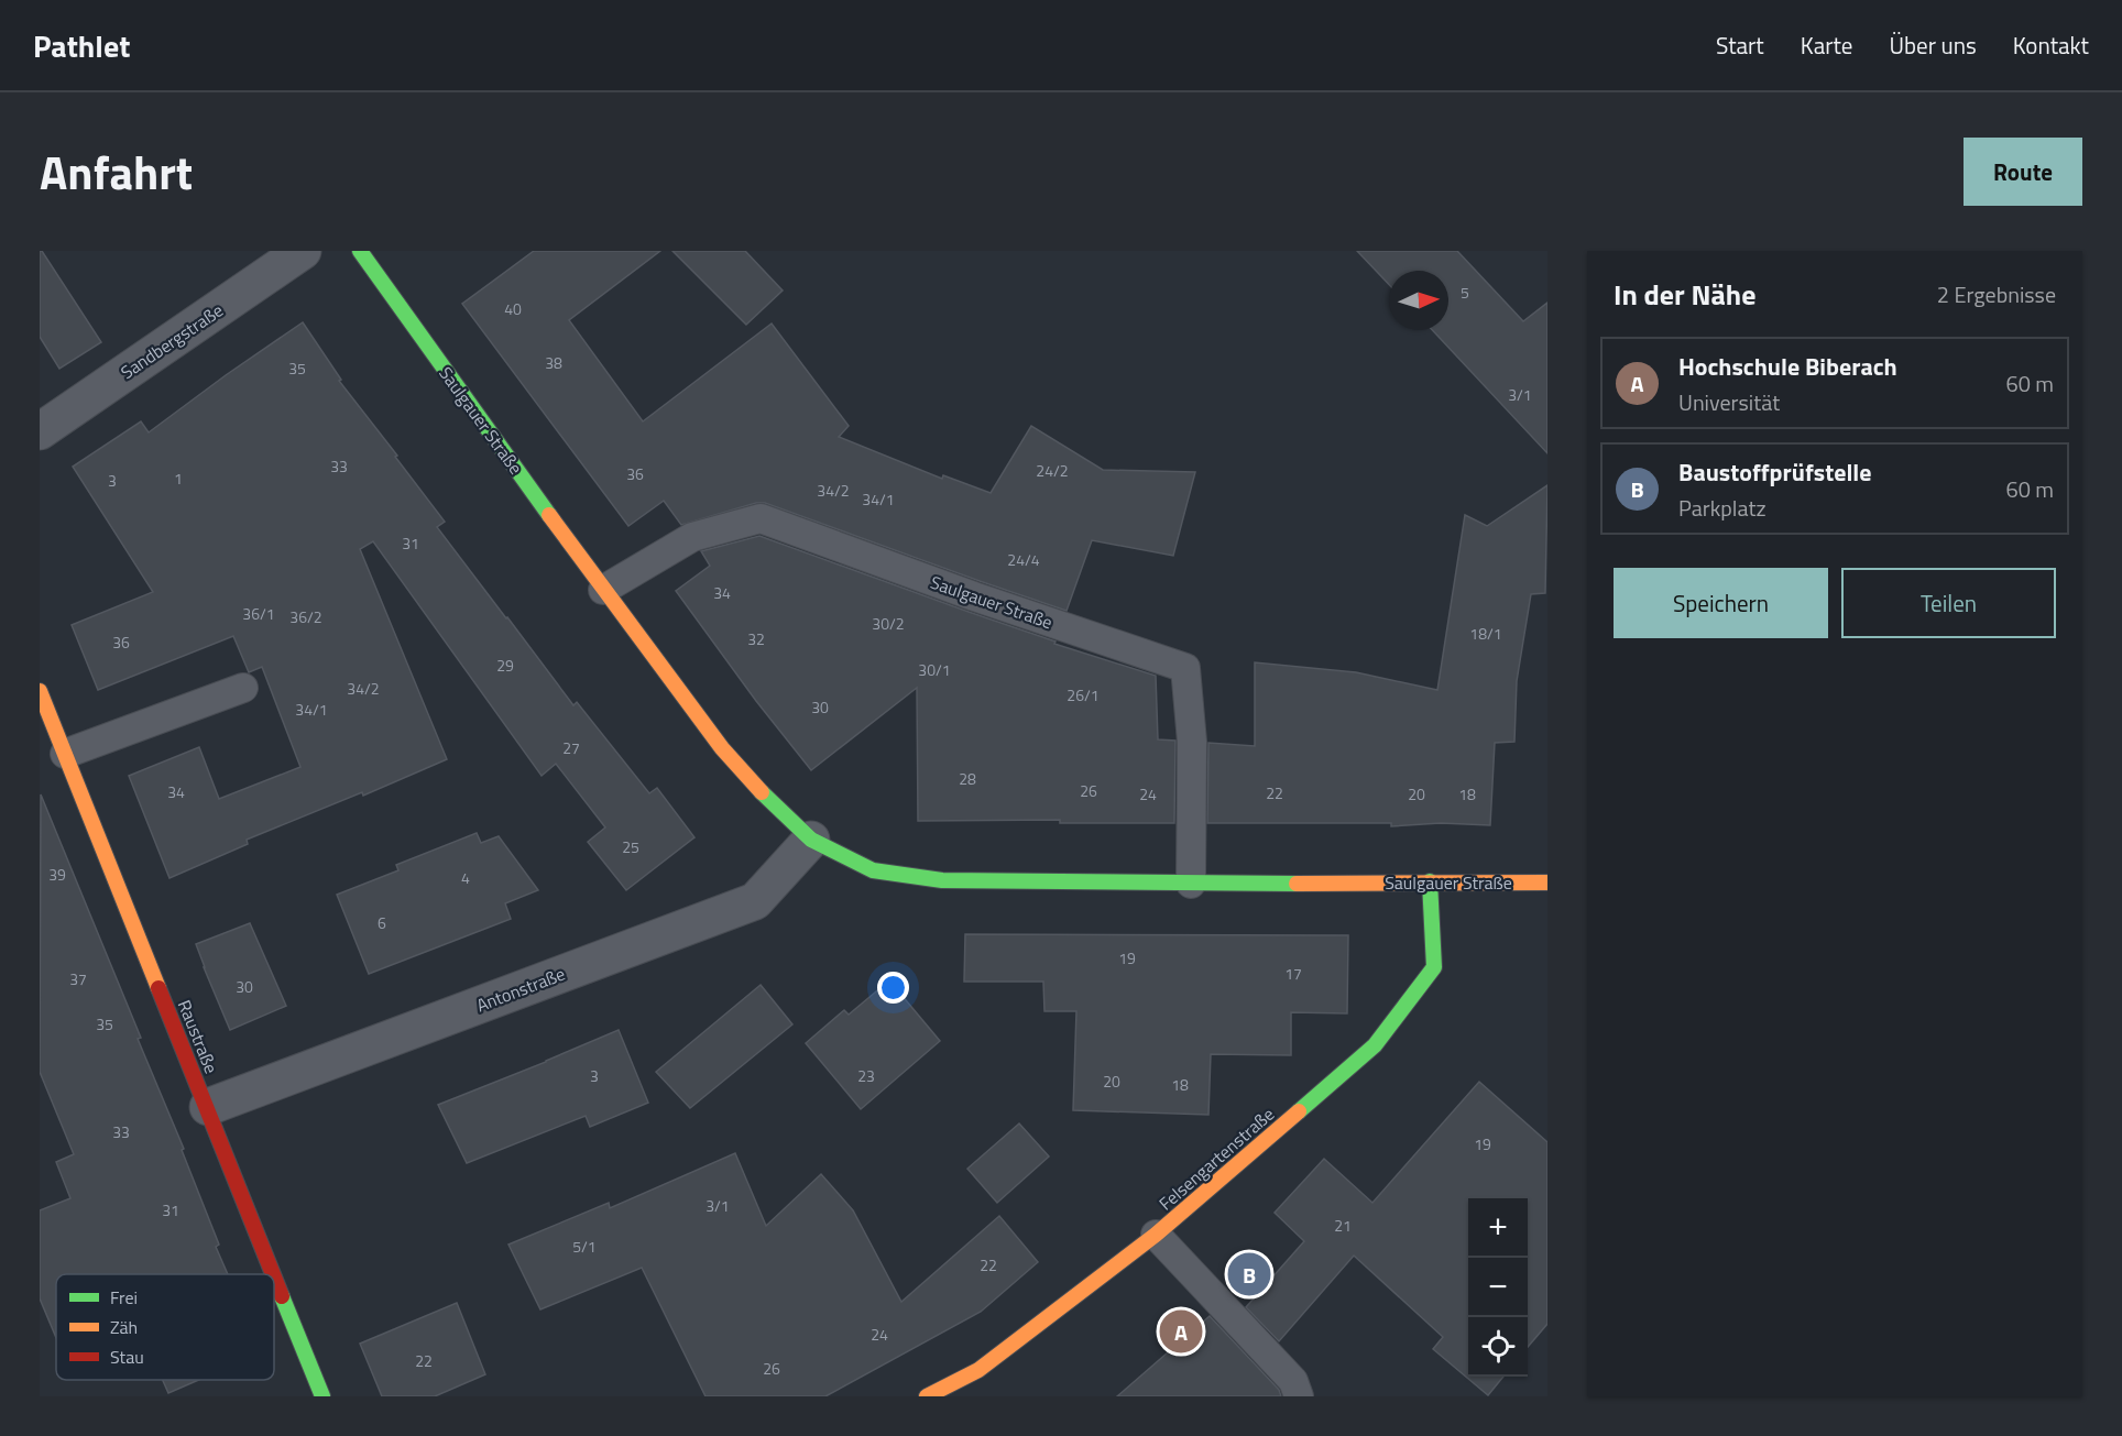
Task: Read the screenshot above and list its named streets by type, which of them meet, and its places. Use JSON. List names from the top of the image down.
{
  "streets": {
    "street": [
      "Sandbergstraße",
      "Saulgauer Straße",
      "Antonstraße",
      "Raustraße",
      "Felsengartenstraße"
    ]
  },
  "crossings": [
    ["Saulgauer Straße", "Antonstraße"],
    ["Saulgauer Straße", "Felsengartenstraße"],
    ["Antonstraße", "Raustraße"]
  ],
  "house_numbers": [
    "5",
    "40",
    "38",
    "35",
    "3/1",
    "33",
    "24/2",
    "36",
    "1",
    "3",
    "34/2",
    "34/1",
    "31",
    "24/4",
    "34",
    "36/1",
    "36/2",
    "30/2",
    "18/1",
    "32",
    "36",
    "29",
    "30/1",
    "34/2",
    "26/1",
    "30",
    "34/1",
    "27",
    "28",
    "26",
    "34",
    "22",
    "24",
    "20",
    "18",
    "25",
    "39",
    "4",
    "6",
    "19",
    "17",
    "37",
    "30",
    "35",
    "3",
    "23",
    "20",
    "18",
    "33",
    "19",
    "3/1",
    "31",
    "21",
    "5/1",
    "22",
    "24",
    "22",
    "26"
  ],
  "legend": ["Frei", "Zäh", "Stau"],
  "north": "right",
  "page": {
    "header": "Pathlet",
    "nav": [
      "Start",
      "Karte",
      "Über uns",
      "Kontakt"
    ],
    "title": "Anfahrt",
    "buttons": [
      "Route",
      ["Speichern", "Teilen"]
    ],
    "heading": ["In der Nähe", "2 Ergebnisse"],
    "list": [
      {
        "mark": "A",
        "name": "Hochschule Biberach",
        "note": "Universität",
        "value": "60 m"
      },
      {
        "mark": "B",
        "name": "Baustoffprüfstelle",
        "note": "Parkplatz",
        "value": "60 m"
      }
    ],
    "map_buttons": ["+", "−"],
    "pins": ["B", "A"]
  }
}
